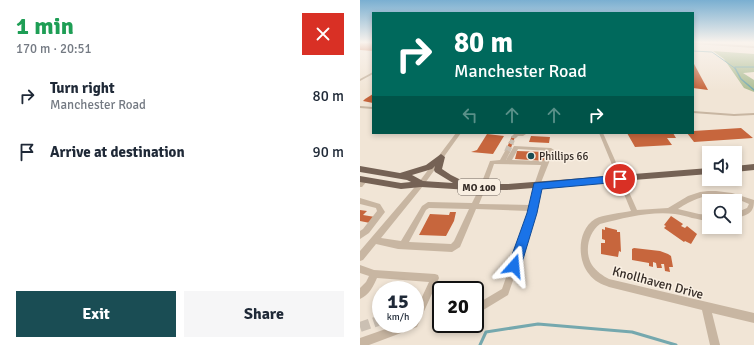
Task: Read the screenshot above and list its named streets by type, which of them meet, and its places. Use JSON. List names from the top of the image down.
{
  "streets": {
    "main road": ["MO 100"],
    "street": ["Knollhaven Drive"]
  },
  "places": ["Phillips 66"],
  "page": {
    "heading": ["1 min", "170 m · 20:51"],
    "turn": ["80 m", "Manchester Road"],
    "list": [
      {
        "name": "Turn right",
        "note": "Manchester Road",
        "value": "80 m"
      },
      {
        "name": "Arrive at destination",
        "value": "90 m"
      }
    ],
    "speed": "15 km/h",
    "limit": "20",
    "buttons": ["Exit", "Share"]
  }
}
